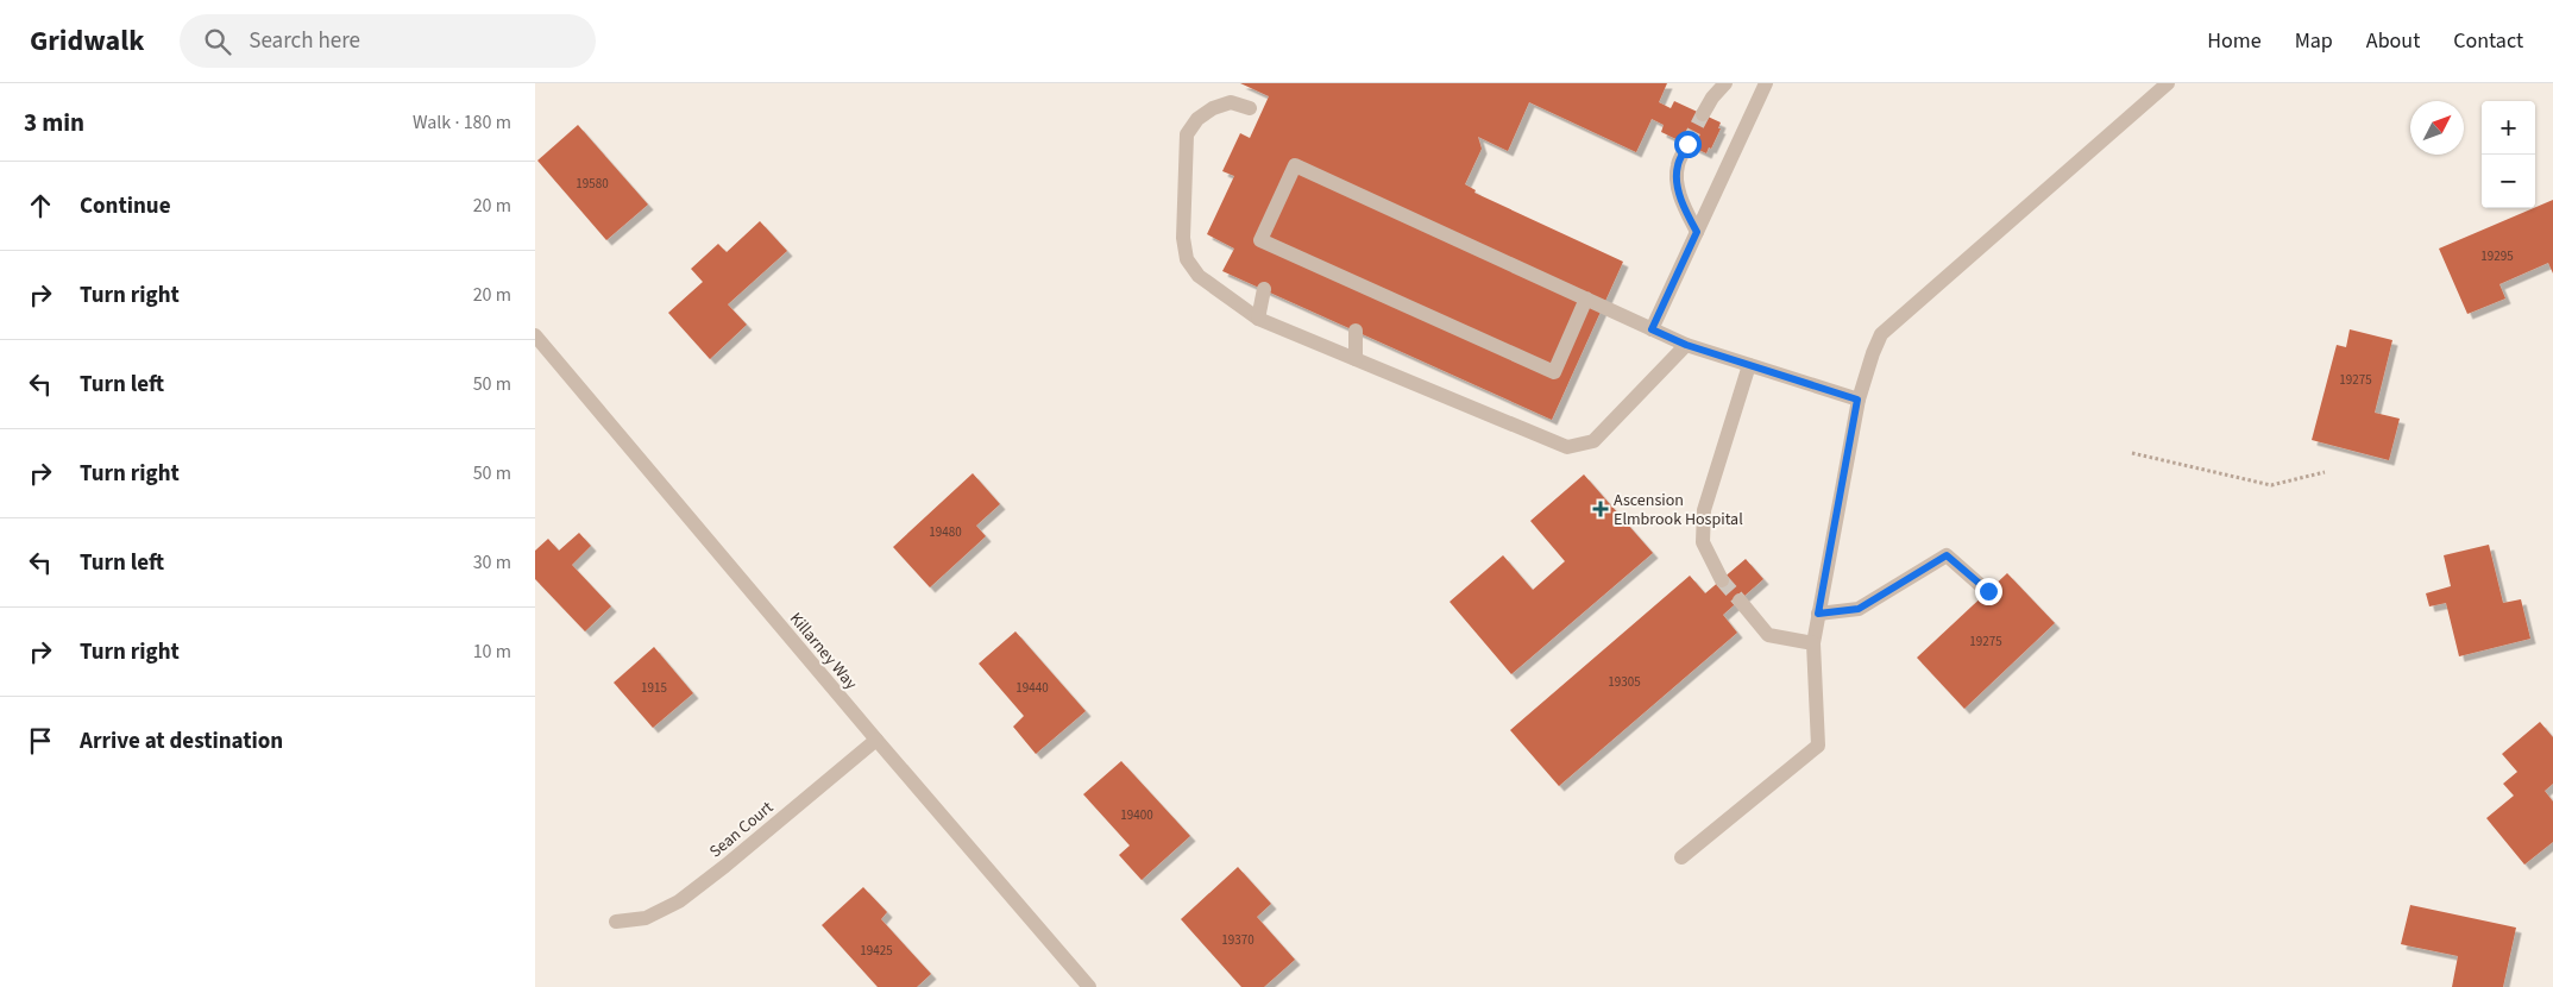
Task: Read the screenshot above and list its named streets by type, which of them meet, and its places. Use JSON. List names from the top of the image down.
{
  "streets": {
    "street": ["Killarney Way", "Sean Court"]
  },
  "crossings": [
    ["Killarney Way", "Sean Court"]
  ],
  "places": {
    "health": ["Ascension Elmbrook Hospital"]
  },
  "house_numbers": [
    "19580",
    "19295",
    "19275",
    "19480",
    "19275",
    "19305",
    "1915",
    "19440",
    "19400",
    "19370",
    "19425"
  ],
  "north": "top right",
  "page": {
    "header": "Gridwalk",
    "search": "Search here",
    "nav": [
      "Home",
      "Map",
      "About",
      "Contact"
    ],
    "heading": ["3 min", "Walk · 180 m"],
    "map_buttons": ["+", "−"],
    "list": [
      ["Continue", "20 m"],
      ["Turn right", "20 m"],
      ["Turn left", "50 m"],
      ["Turn right", "50 m"],
      ["Turn left", "30 m"],
      ["Turn right", "10 m"],
      "Arrive at destination"
    ]
  }
}
